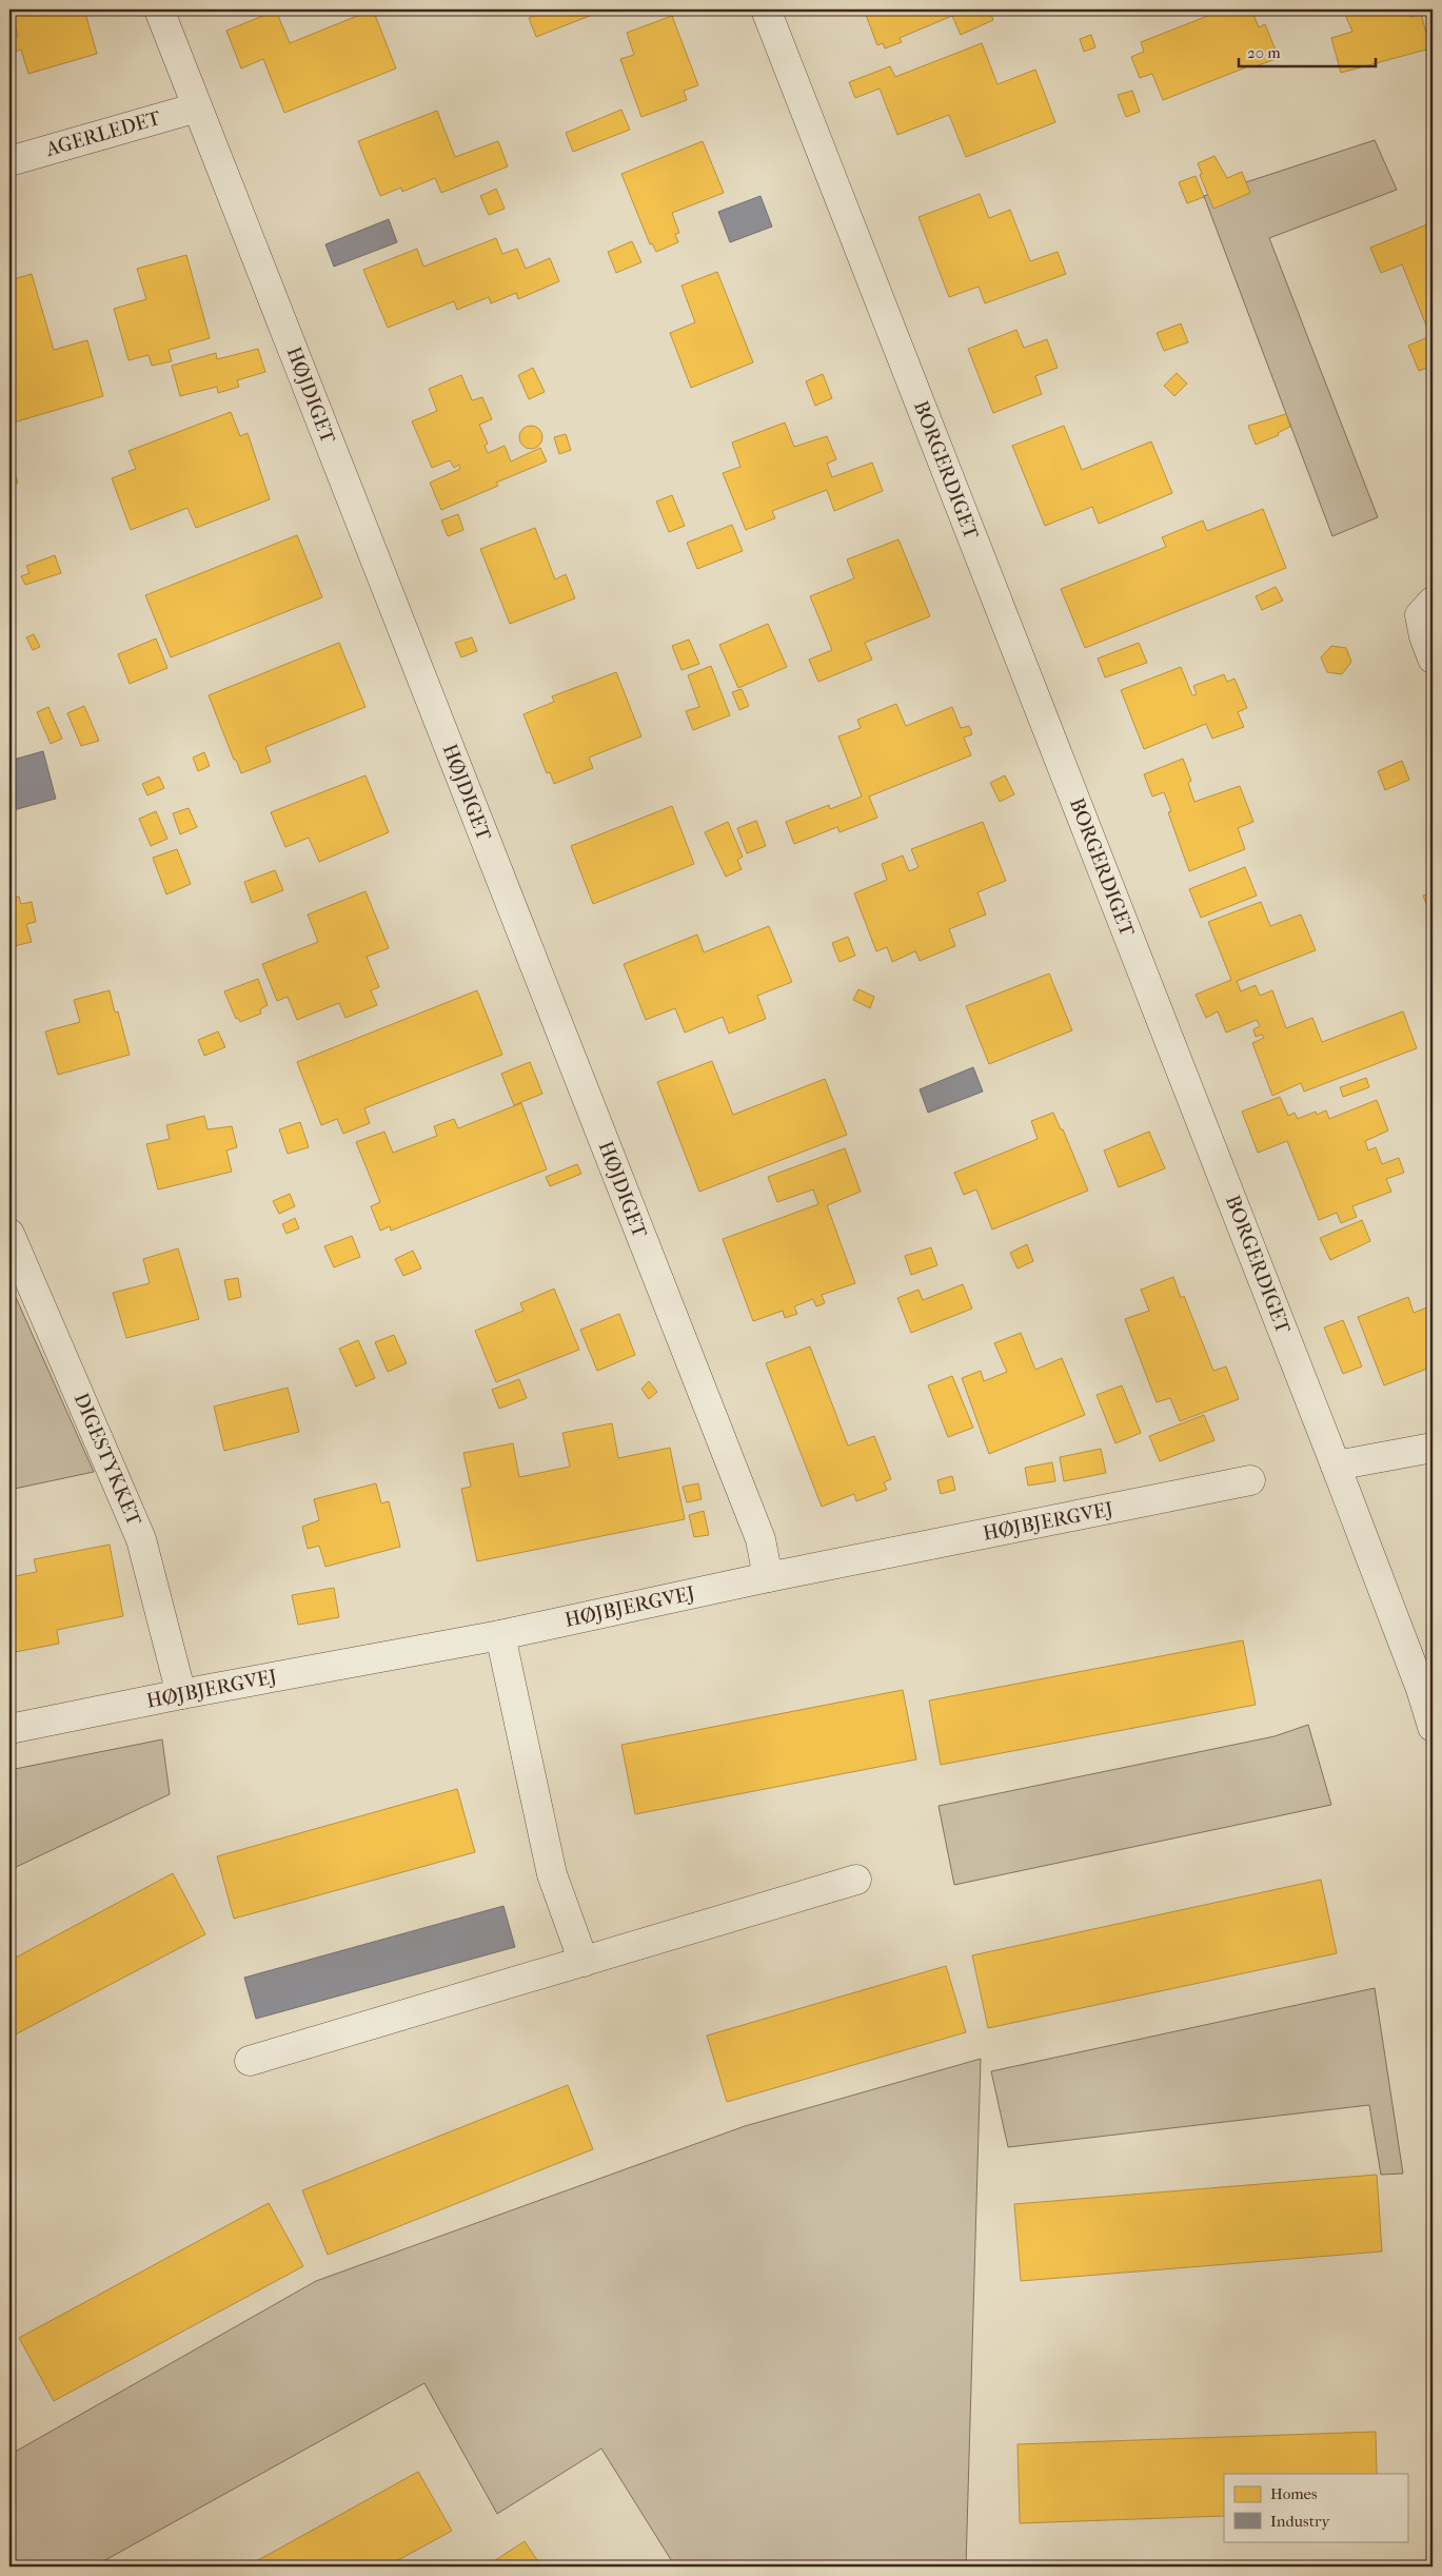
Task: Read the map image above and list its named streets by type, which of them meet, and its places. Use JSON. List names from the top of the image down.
{
  "streets": {
    "street": [
      "AGERLEDET",
      "HØJDIGET",
      "BORGERDIGET",
      "DIGESTYKKET",
      "HØJBJERGVEJ"
    ]
  },
  "crossings": [
    ["AGERLEDET", "HØJDIGET"],
    ["HØJDIGET", "HØJBJERGVEJ"],
    ["DIGESTYKKET", "HØJBJERGVEJ"]
  ],
  "legend": ["Homes", "Industry"],
  "scale_bar": "20 m"
}
